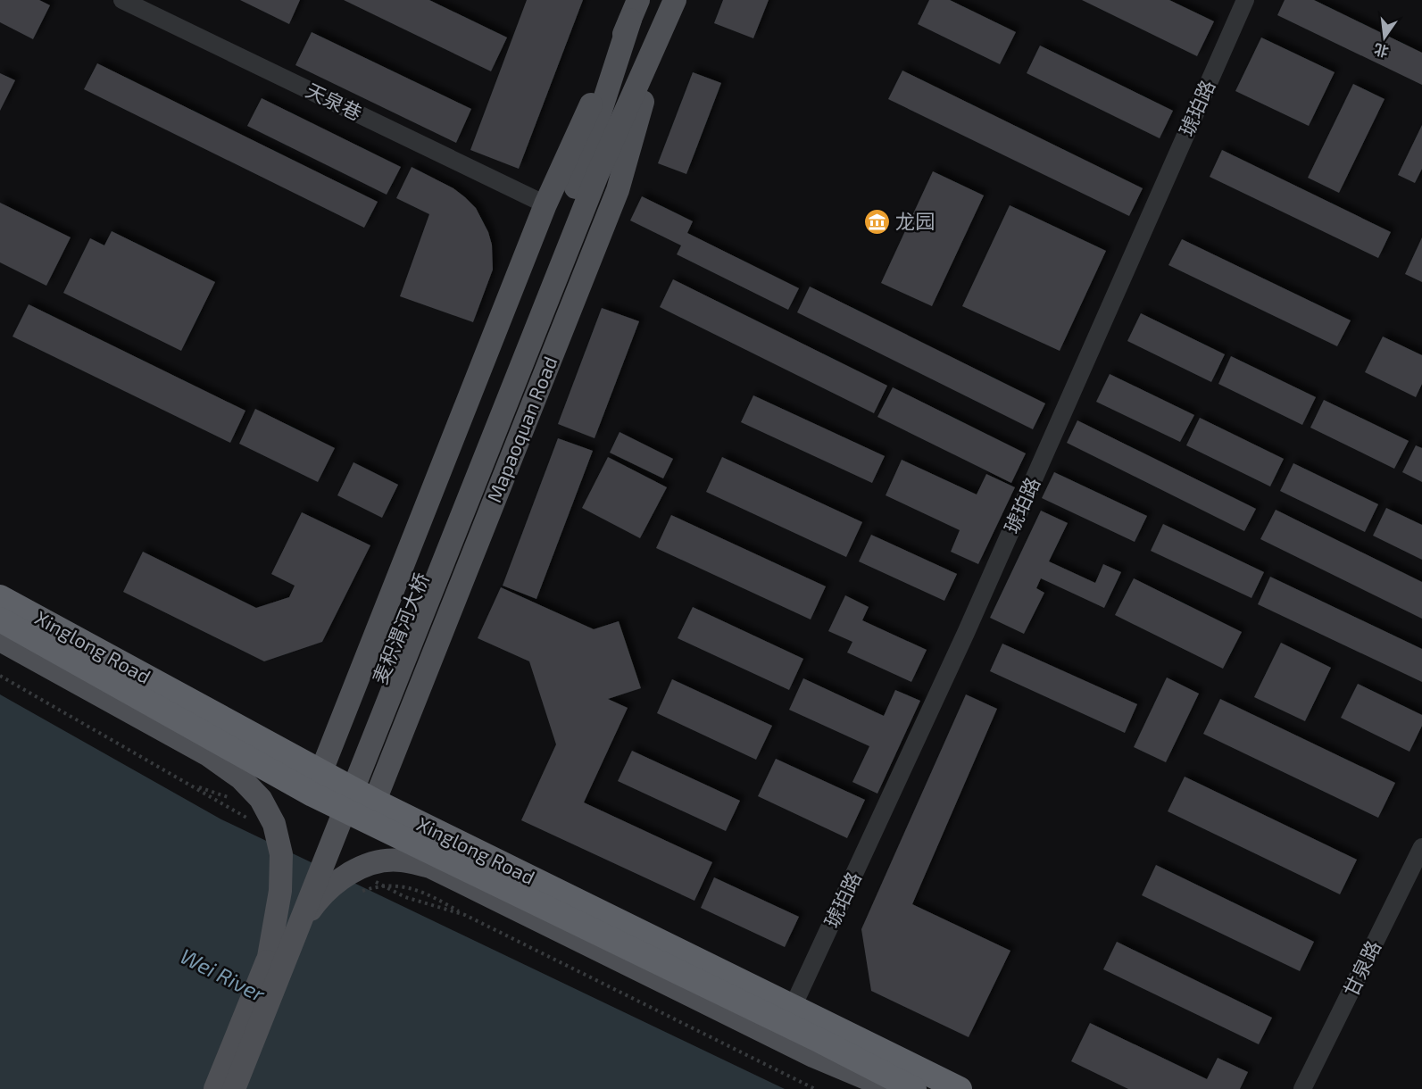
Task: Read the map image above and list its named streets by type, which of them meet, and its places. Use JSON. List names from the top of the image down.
{
  "streets": {
    "highway": ["Xinglong Road"],
    "main road": ["Mapaoquan Road", "麦积渭河大桥"],
    "street": ["天泉巷", "琥珀路", "甘泉路"]
  },
  "crossings": [
    ["琥珀路", "Xinglong Road"],
    ["Mapaoquan Road", "麦积渭河大桥"],
    ["Mapaoquan Road", "Xinglong Road"]
  ],
  "water": ["Wei River"],
  "places": {
    "museum": ["龙园"]
  },
  "north": "bottom"
}
